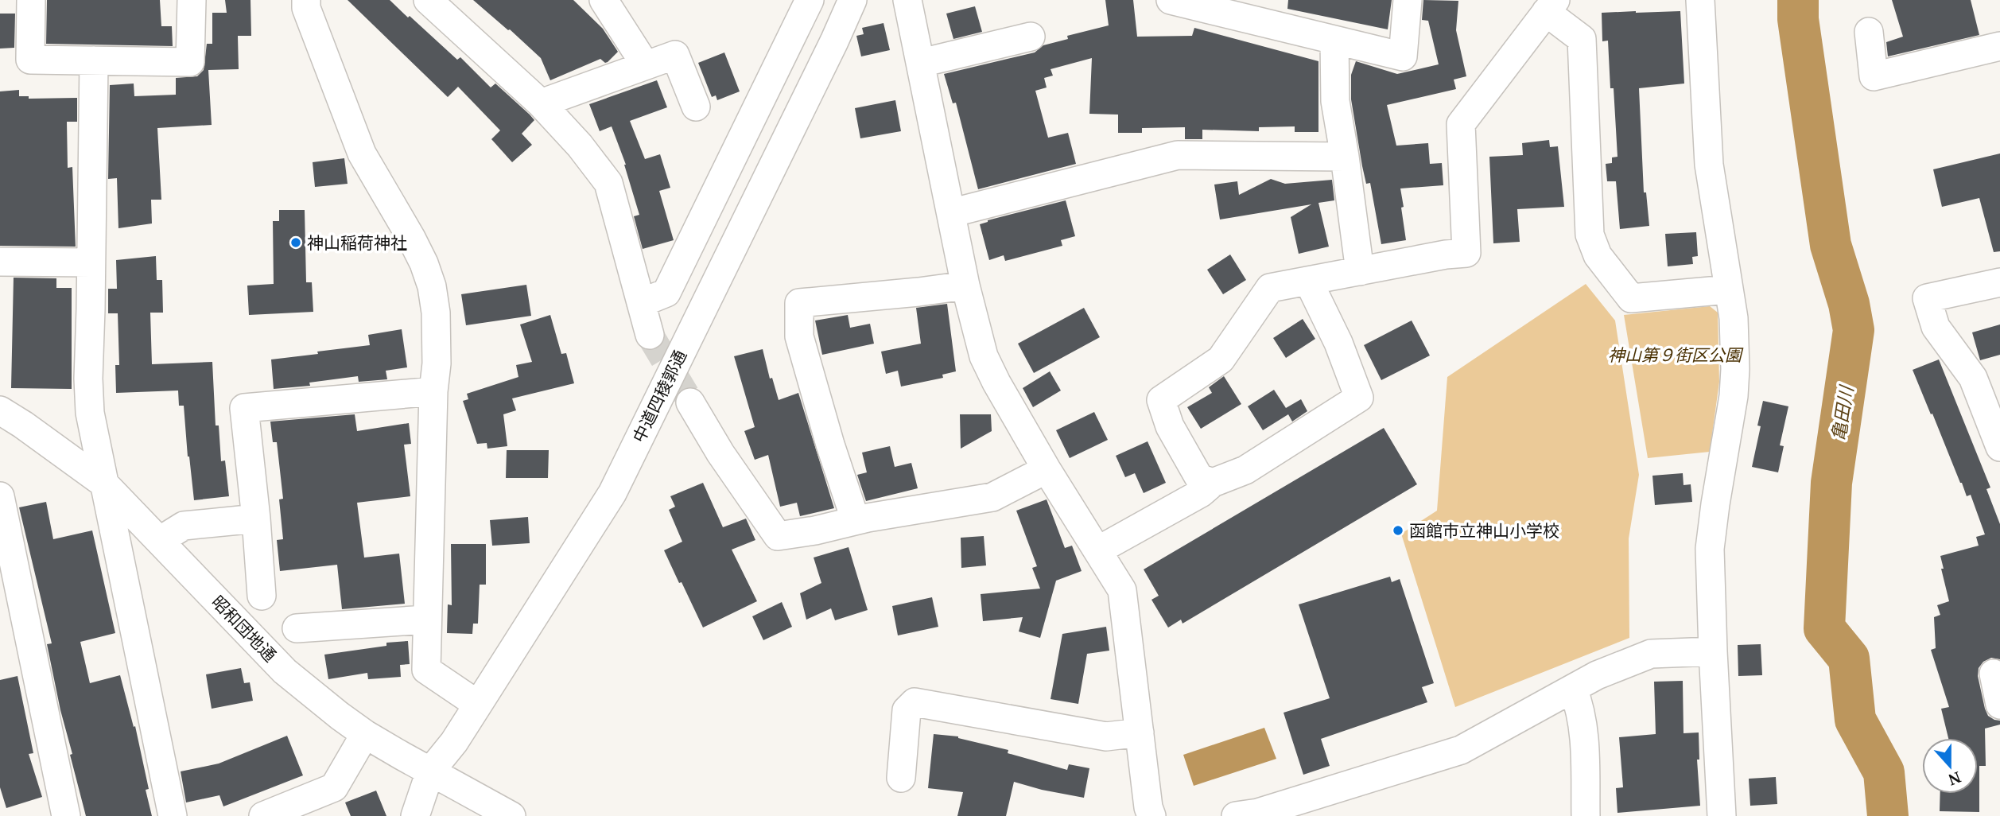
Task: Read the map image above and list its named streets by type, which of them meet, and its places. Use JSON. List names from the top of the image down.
{
  "streets": {
    "street": ["中道四稜郭通", "昭和団地通"]
  },
  "crossings": [
    ["中道四稜郭通", "昭和団地通"]
  ],
  "water": ["亀田川"],
  "parks": ["神山第９街区公園"],
  "places": ["神山稲荷神社", "函館市立神山小学校"],
  "north": "bottom"
}
